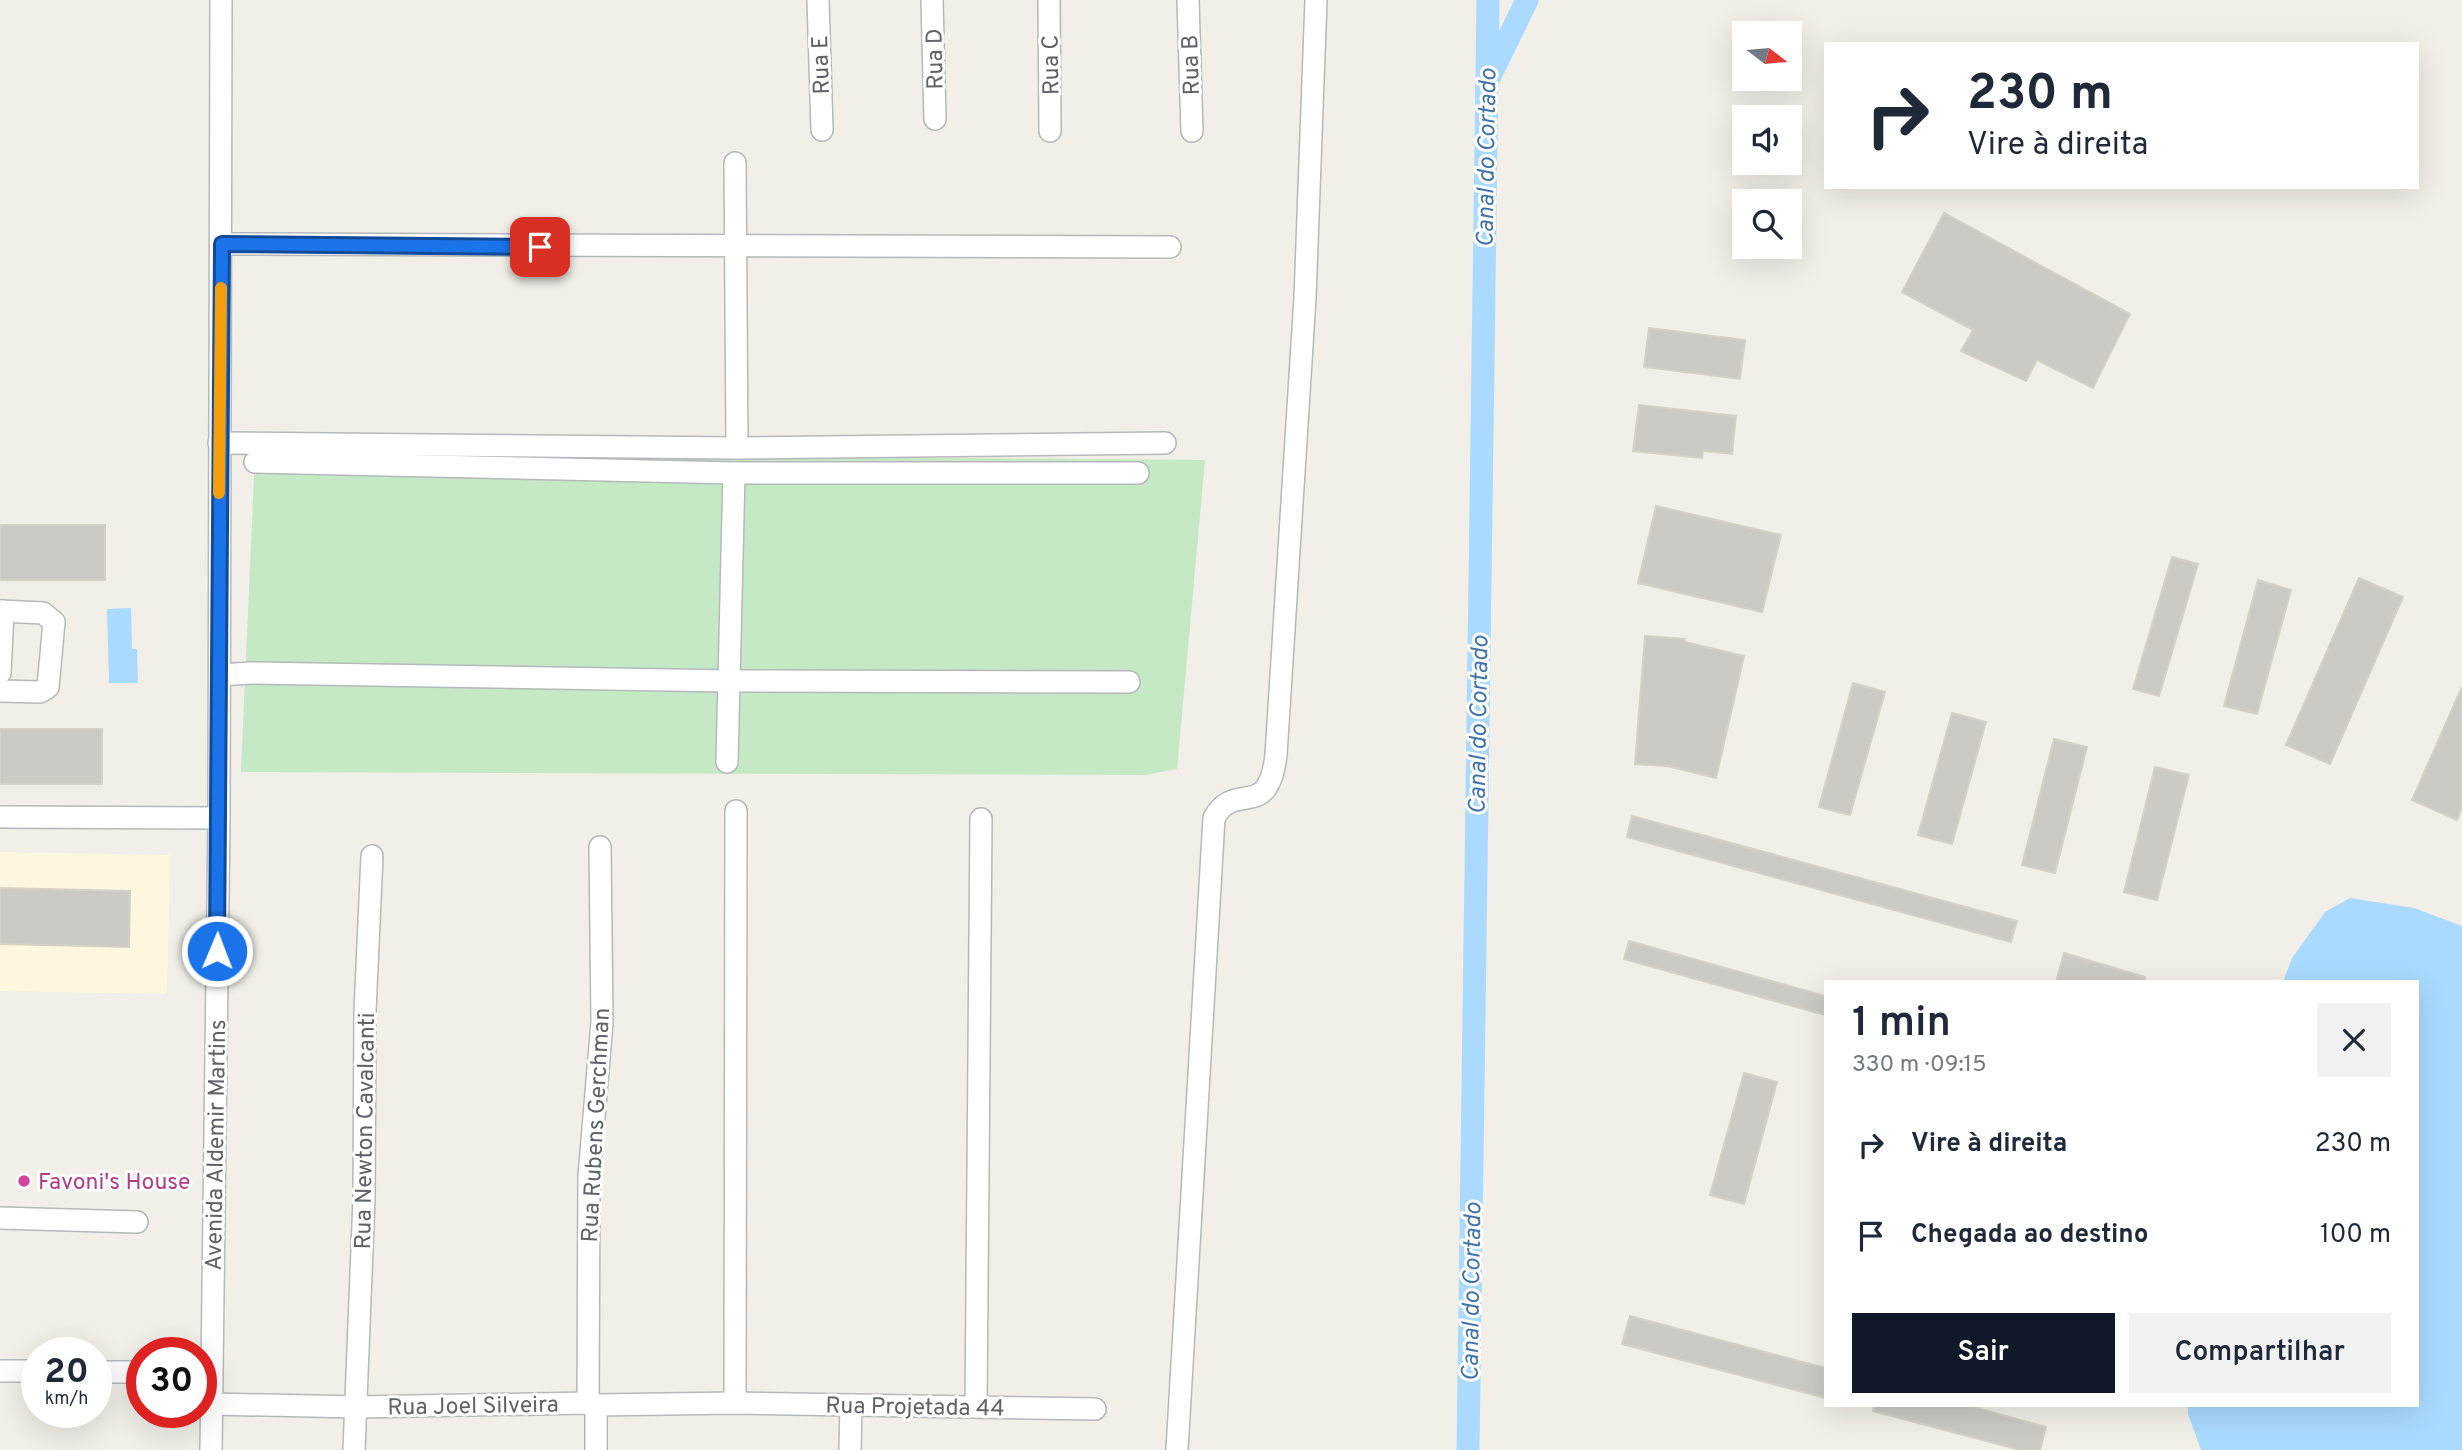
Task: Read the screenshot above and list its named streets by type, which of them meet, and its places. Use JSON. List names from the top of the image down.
{
  "streets": {
    "street": [
      "Rua D",
      "Rua E",
      "Rua C",
      "Rua B",
      "Rua Rubens Gerchman",
      "Rua Newton Cavalcanti",
      "Avenida Aldemir Martins",
      "Rua Joel Silveira",
      "Rua Projetada 44"
    ]
  },
  "crossings": [
    ["Rua Rubens Gerchman", "Rua Joel Silveira"],
    ["Rua Newton Cavalcanti", "Rua Joel Silveira"],
    ["Rua Joel Silveira", "Rua Projetada 44"]
  ],
  "water": ["Canal do Cortado"],
  "places": ["Favoni's House"],
  "north": "right",
  "page": {
    "turn": ["230 m", "Vire à direita"],
    "heading": ["1 min", "330 m · 09:15"],
    "list": [
      {
        "name": "Vire à direita",
        "value": "230 m"
      },
      {
        "name": "Chegada ao destino",
        "value": "100 m"
      }
    ],
    "buttons": ["Sair", "Compartilhar"],
    "speed": "20 km/h",
    "limit": "30"
  }
}
